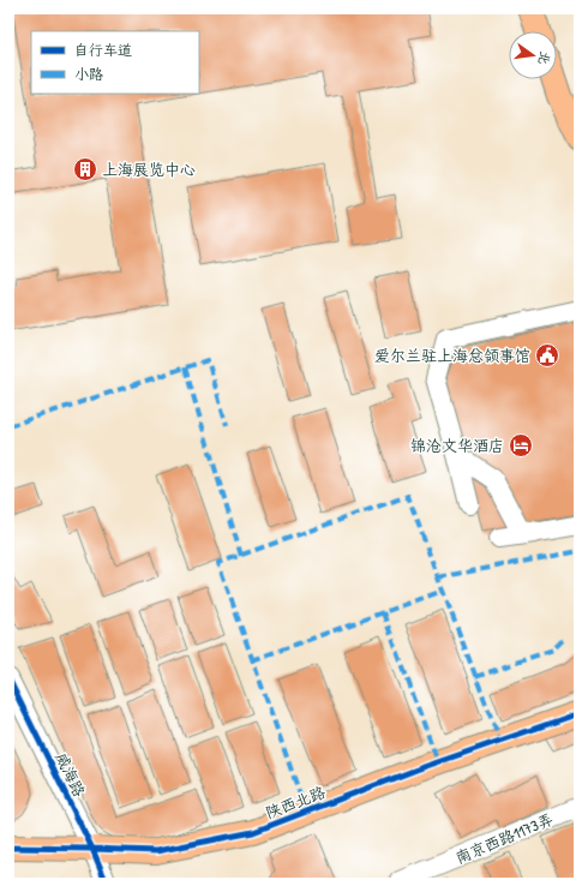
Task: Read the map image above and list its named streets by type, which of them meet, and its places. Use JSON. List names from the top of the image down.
{
  "streets": {
    "main road": ["陕西北路"],
    "street": ["威海路", "南京西路1173弄"]
  },
  "crossings": [
    ["威海路", "陕西北路"]
  ],
  "places": {
    "building": ["上海展览中心"],
    "public building": ["爱尔兰驻上海总领事馆"],
    "hotel": ["锦沧文华酒店"]
  },
  "legend": ["自行车道", "小路"],
  "north": "right"
}
